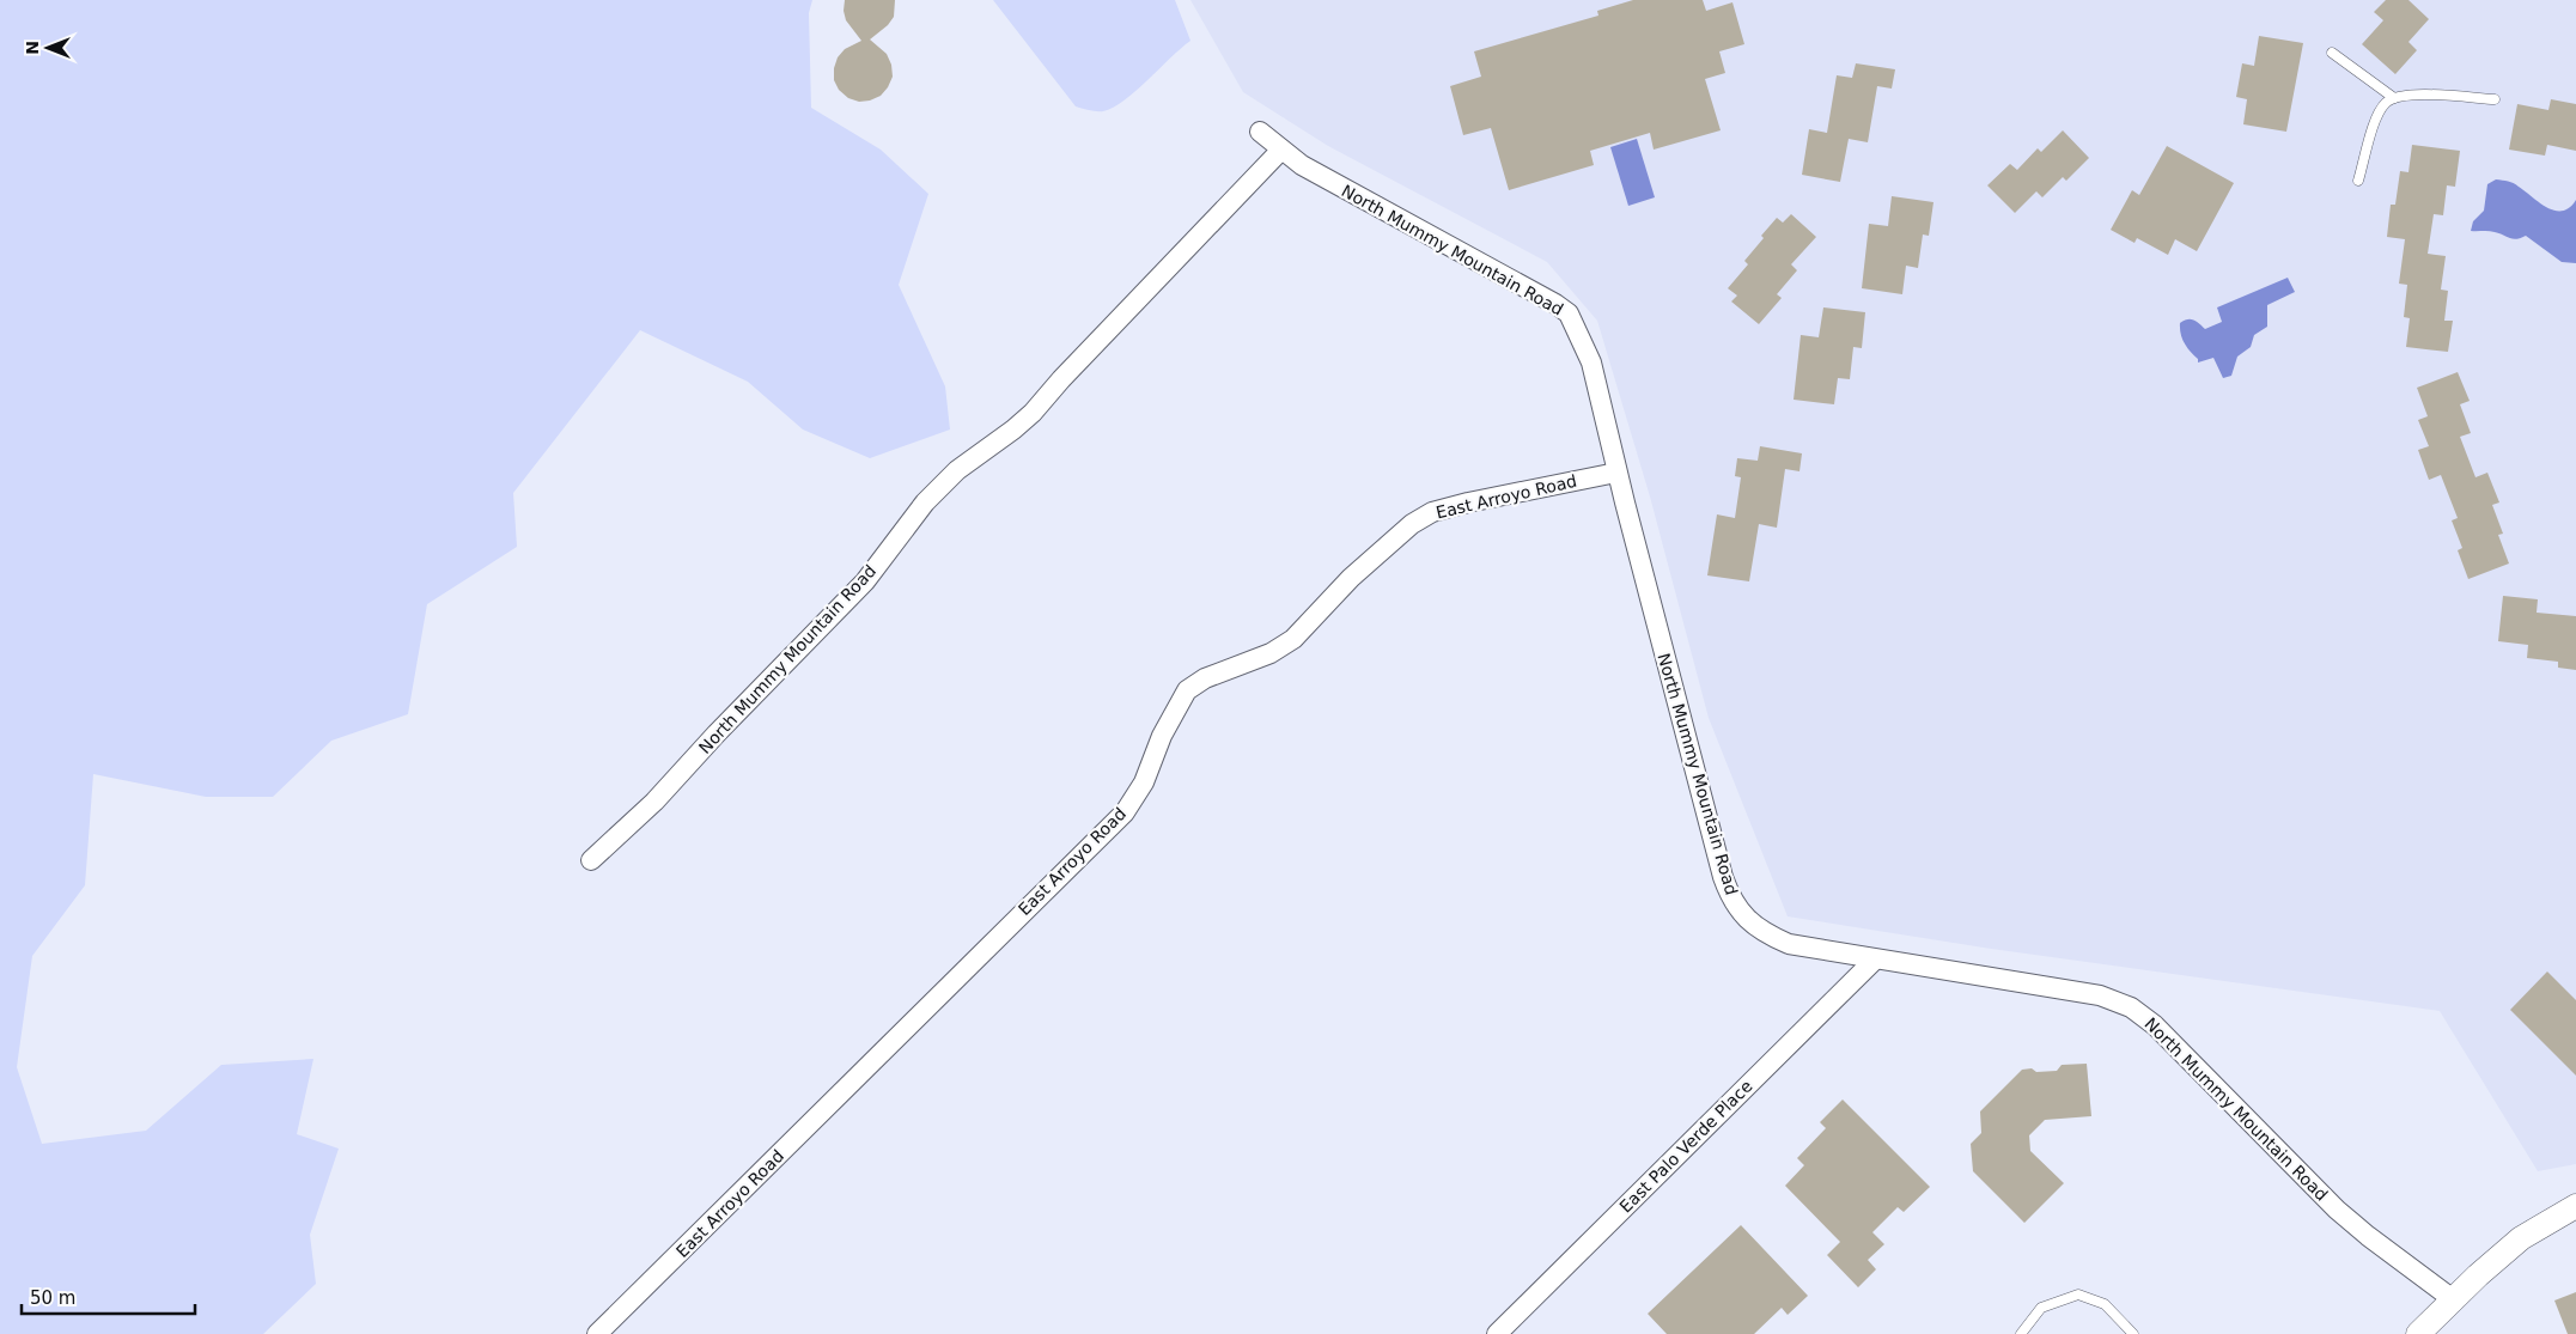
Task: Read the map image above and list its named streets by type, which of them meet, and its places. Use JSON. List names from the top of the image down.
{
  "streets": {
    "street": ["North Mummy Mountain Road", "East Arroyo Road", "East Palo Verde Place"]
  },
  "crossings": [
    ["North Mummy Mountain Road", "East Arroyo Road"],
    ["North Mummy Mountain Road", "East Palo Verde Place"]
  ],
  "scale_bar": "50 m",
  "north": "left"
}
